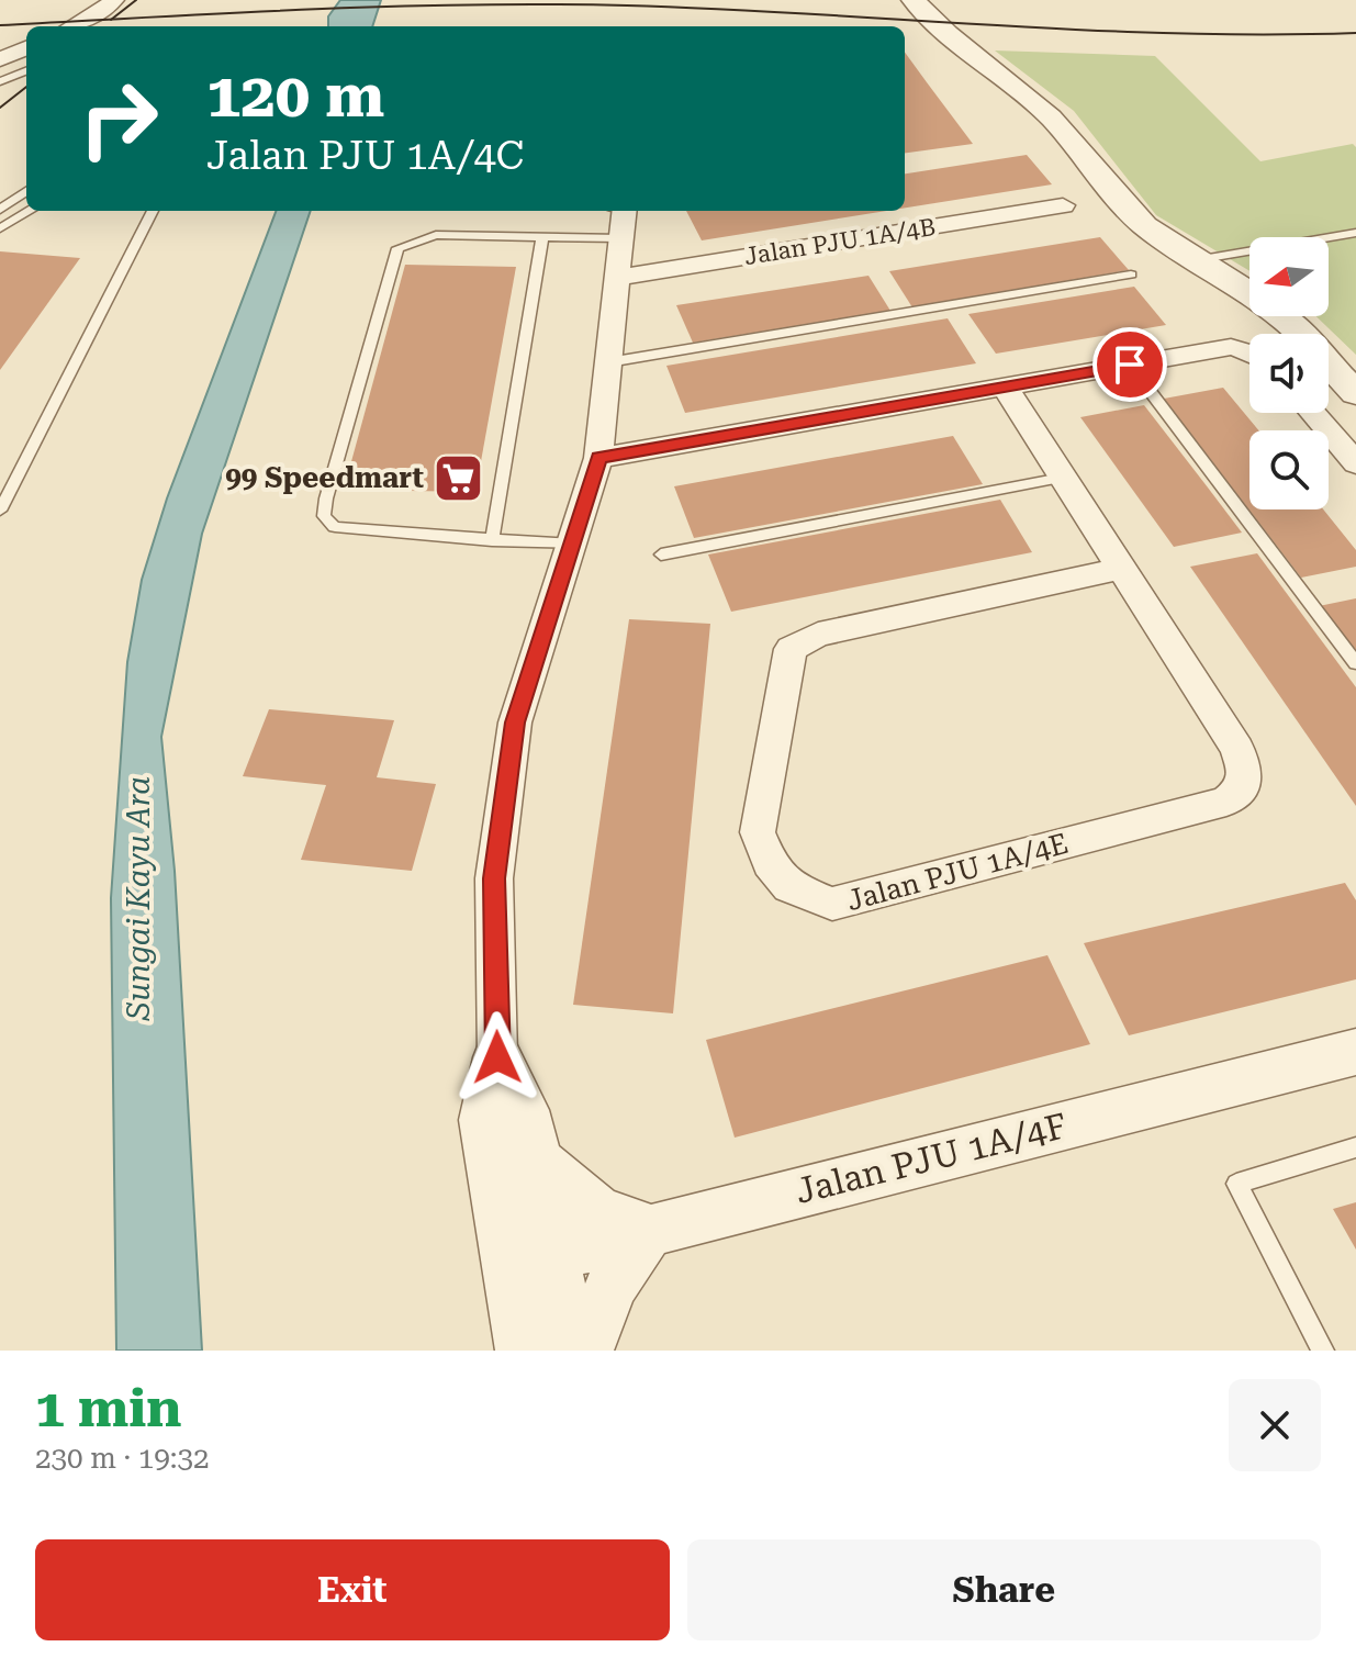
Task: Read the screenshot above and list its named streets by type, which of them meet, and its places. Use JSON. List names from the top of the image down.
{
  "streets": {
    "street": ["Jalan PJU 1A/4B", "Jalan PJU 1A/4E", "Jalan PJU 1A/4F"]
  },
  "water": ["Sungai Kayu Ara"],
  "places": {
    "supermarket": ["99 Speedmart"]
  },
  "north": "left",
  "page": {
    "turn": ["120 m", "Jalan PJU 1A/4C"],
    "heading": ["1 min", "230 m · 19:32"],
    "buttons": ["Exit", "Share"]
  }
}
